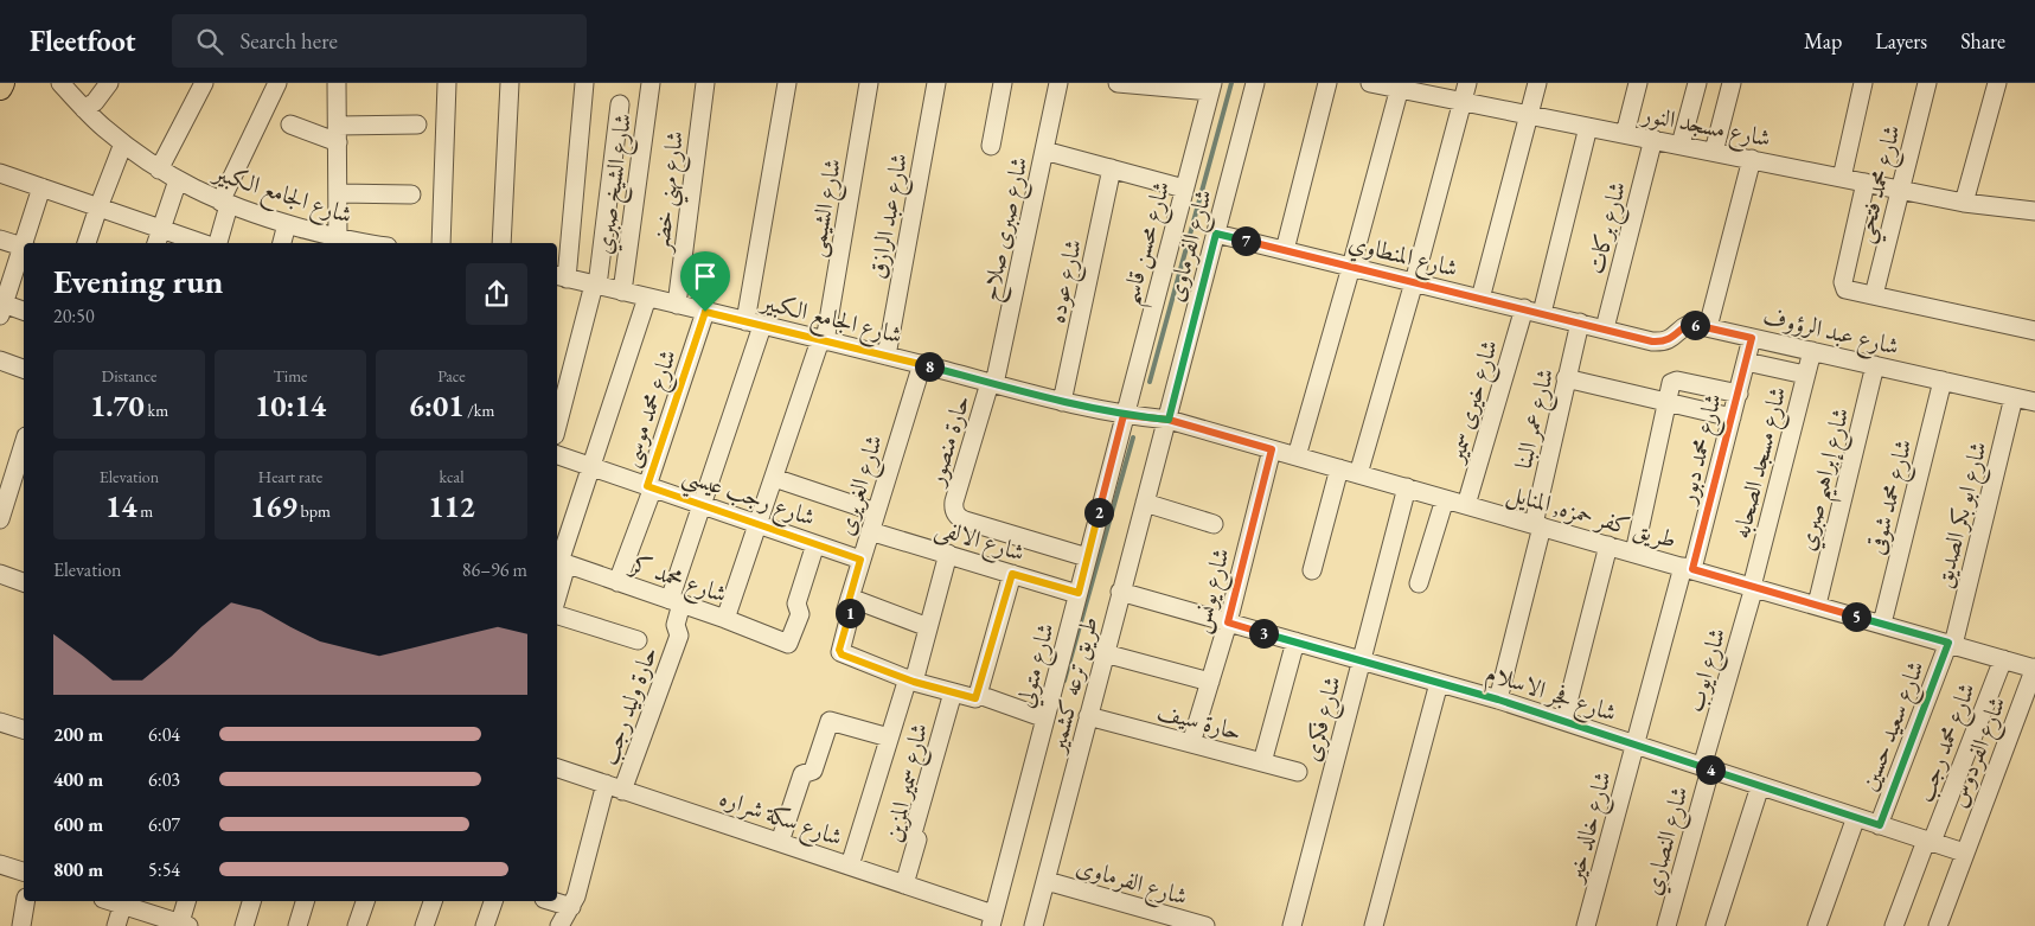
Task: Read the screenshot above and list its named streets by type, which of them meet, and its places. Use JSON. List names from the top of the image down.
{
  "streets": {
    "street": [
      "شارع مسجد النور",
      "شارع الشيخ صبري",
      "شارع محمد فتحي",
      "شارع مهني خضر",
      "شارع الجامع الكبير",
      "شارع الشيمى",
      "شارع عبد الرازق",
      "شارع بركات",
      "شارع صبرى صلاح",
      "شارع محسن قاسم",
      "شارع الفرماوى",
      "شارع المنطاوي",
      "شارع عوده",
      "شارع عبد الرؤوف",
      "شارع خيرى سمير",
      "شارع محمد موسى",
      "شارع عمر البنا",
      "حارة منصور",
      "شارع محمد دبور",
      "شارع مسجد الصحابه",
      "شارع إبراهيم صبري",
      "شارع الغريرى",
      "شارع رجب عيسي",
      "شارع محمد شوقى",
      "شارع ابو بكر الصديق",
      "طريق كفر حمزه, المنايل",
      "شارع الالفى",
      "شارع محمد كر",
      "شارع يونس",
      "شارع متولي",
      "شارع ايوب",
      "طريق ترعه كشمير",
      "شارع فجر الاسلام",
      "حارة وليد رجب",
      "شارع فكرى",
      "حارة سيف",
      "شارع سعيد حسين",
      "شارع محمد رجب",
      "شارع الفردوس",
      "شارع سمير المزين",
      "شارع سكة شراره",
      "شارع خالد خير",
      "شارع النصاري"
    ]
  },
  "crossings": [
    ["شارع مسجد النور", "شارع محمد فتحي"],
    ["شارع مسجد النور", "شارع بركات"],
    ["شارع الشيخ صبري", "شارع الجامع الكبير"],
    ["شارع مهني خضر", "شارع الجامع الكبير"],
    ["شارع الجامع الكبير", "شارع الشيمى"],
    ["شارع الجامع الكبير", "شارع عبد الرازق"],
    ["شارع الجامع الكبير", "شارع صبرى صلاح"],
    ["شارع الجامع الكبير", "شارع محسن قاسم"],
    ["شارع الجامع الكبير", "شارع الفرماوى"],
    ["شارع الجامع الكبير", "شارع عوده"],
    ["شارع الجامع الكبير", "شارع محمد موسى"],
    ["شارع الجامع الكبير", "حارة منصور"],
    ["شارع الجامع الكبير", "شارع الغريرى"],
    ["شارع الجامع الكبير", "طريق كفر حمزه, المنايل"],
    ["شارع الجامع الكبير", "شارع متولي"],
    ["شارع الجامع الكبير", "طريق ترعه كشمير"],
    ["شارع الجامع الكبير", "حارة وليد رجب"],
    ["شارع الشيمى", "شارع رجب عيسي"],
    ["شارع الشيمى", "شارع محمد كر"],
    ["شارع بركات", "شارع المنطاوي"],
    ["شارع بركات", "شارع عبد الرؤوف"],
    ["شارع صبرى صلاح", "حارة منصور"],
    ["شارع محسن قاسم", "شارع متولي"],
    ["شارع الفرماوى", "شارع المنطاوي"],
    ["شارع الفرماوى", "طريق كفر حمزه, المنايل"],
    ["شارع الفرماوى", "طريق ترعه كشمير"],
    ["شارع المنطاوي", "شارع عبد الرؤوف"],
    ["شارع المنطاوي", "شارع خيرى سمير"],
    ["شارع المنطاوي", "شارع عمر البنا"],
    ["شارع عبد الرؤوف", "شارع محمد دبور"],
    ["شارع عبد الرؤوف", "شارع مسجد الصحابه"],
    ["شارع عبد الرؤوف", "شارع إبراهيم صبري"],
    ["شارع عبد الرؤوف", "شارع محمد شوقى"],
    ["شارع عبد الرؤوف", "شارع ابو بكر الصديق"],
    ["شارع خيرى سمير", "طريق كفر حمزه, المنايل"],
    ["شارع محمد موسى", "شارع رجب عيسي"],
    ["شارع محمد موسى", "شارع محمد كر"],
    ["شارع عمر البنا", "طريق كفر حمزه, المنايل"],
    ["شارع عمر البنا", "شارع فجر الاسلام"],
    ["حارة منصور", "شارع متولي"],
    ["شارع محمد دبور", "طريق كفر حمزه, المنايل"],
    ["شارع محمد دبور", "شارع خالد خير"],
    ["شارع مسجد الصحابه", "طريق كفر حمزه, المنايل"],
    ["شارع مسجد الصحابه", "شارع ايوب"],
    ["شارع إبراهيم صبري", "طريق كفر حمزه, المنايل"],
    ["شارع الغريرى", "شارع رجب عيسي"],
    ["شارع الغريرى", "شارع الالفى"],
    ["شارع رجب عيسي", "شارع محمد كر"],
    ["شارع رجب عيسي", "حارة وليد رجب"],
    ["شارع محمد شوقى", "طريق كفر حمزه, المنايل"],
    ["شارع ابو بكر الصديق", "طريق كفر حمزه, المنايل"],
    ["شارع ابو بكر الصديق", "شارع سعيد حسين"],
    ["طريق كفر حمزه, المنايل", "شارع يونس"],
    ["طريق كفر حمزه, المنايل", "شارع ايوب"],
    ["طريق كفر حمزه, المنايل", "طريق ترعه كشمير"],
    ["طريق كفر حمزه, المنايل", "شارع فكرى"],
    ["طريق كفر حمزه, المنايل", "شارع سعيد حسين"],
    ["طريق كفر حمزه, المنايل", "شارع محمد رجب"],
    ["طريق كفر حمزه, المنايل", "شارع الفردوس"],
    ["طريق كفر حمزه, المنايل", "شارع خالد خير"],
    ["شارع الالفى", "شارع متولي"],
    ["شارع محمد كر", "حارة وليد رجب"],
    ["شارع يونس", "شارع فجر الاسلام"],
    ["شارع يونس", "حارة سيف"],
    ["شارع متولي", "شارع سكة شراره"],
    ["شارع ايوب", "شارع فجر الاسلام"],
    ["شارع ايوب", "شارع النصاري"],
    ["طريق ترعه كشمير", "شارع فجر الاسلام"],
    ["طريق ترعه كشمير", "حارة سيف"],
    ["شارع فجر الاسلام", "شارع فكرى"],
    ["شارع فجر الاسلام", "شارع سعيد حسين"],
    ["شارع فجر الاسلام", "شارع محمد رجب"],
    ["شارع فجر الاسلام", "شارع الفردوس"],
    ["شارع فجر الاسلام", "شارع خالد خير"],
    ["شارع فجر الاسلام", "شارع النصاري"],
    ["حارة وليد رجب", "شارع سكة شراره"],
    ["شارع سمير المزين", "شارع سكة شراره"]
  ],
  "page": {
    "header": "Fleetfoot",
    "search": "Search here",
    "nav": ["Map", "Layers", "Share"],
    "pins": [
      "7",
      "6",
      "8",
      "2",
      "1",
      "5",
      "3",
      "4"
    ],
    "heading": ["Evening run", "20:50"],
    "stats": [
      ["Distance", "1.70 km"],
      ["Time", "10:14"],
      ["Pace", "6:01 /km"],
      ["Elevation", "14 m"],
      ["Heart rate", "169 bpm"],
      ["kcal", "112"]
    ],
    "chart": ["Elevation", "86–96 m"],
    "list": [
      {
        "name": "200 m",
        "note": "6:04"
      },
      {
        "name": "400 m",
        "note": "6:03"
      },
      {
        "name": "600 m",
        "note": "6:07"
      },
      {
        "name": "800 m",
        "note": "5:54"
      }
    ]
  }
}
